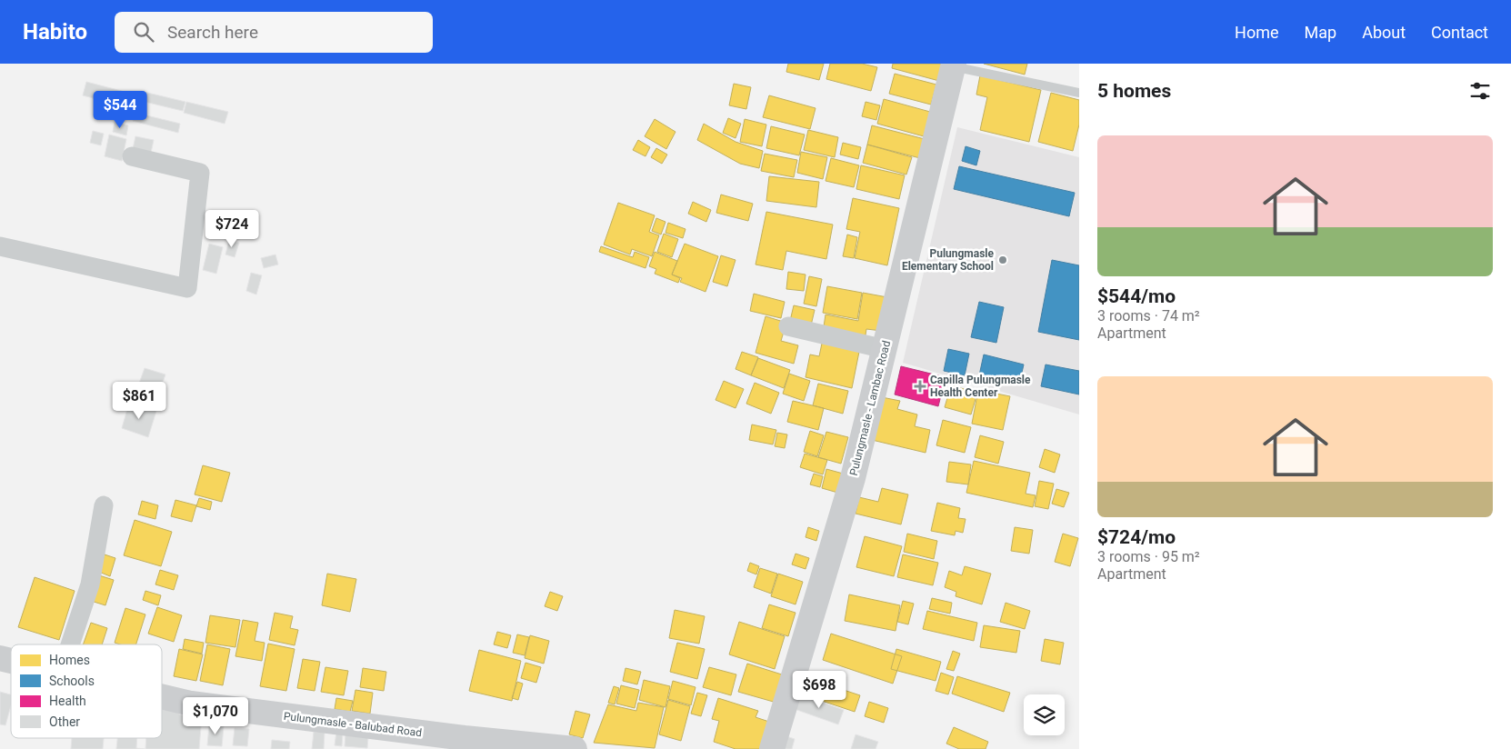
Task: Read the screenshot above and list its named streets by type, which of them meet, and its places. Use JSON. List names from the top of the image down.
{
  "streets": {
    "street": ["Pulungmasle - Lambac Road", "Pulungmasle - Balubad Road"]
  },
  "places": {
    "other": ["Pulungmasle Elementary School"],
    "health": ["Capilla Pulungmasle Health Center"]
  },
  "legend": [
    "Homes",
    "Schools",
    "Health",
    "Other"
  ],
  "page": {
    "header": "Habito",
    "search": "Search here",
    "nav": [
      "Home",
      "Map",
      "About",
      "Contact"
    ],
    "heading": "5 homes",
    "price": [
      "$544",
      "$724",
      "$861",
      "$698",
      "$1,070"
    ],
    "list": [
      {
        "name": "$544/mo",
        "note": "3 rooms · 74 m² · Apartment"
      },
      {
        "name": "$724/mo",
        "note": "3 rooms · 95 m² · Apartment"
      }
    ]
  }
}
